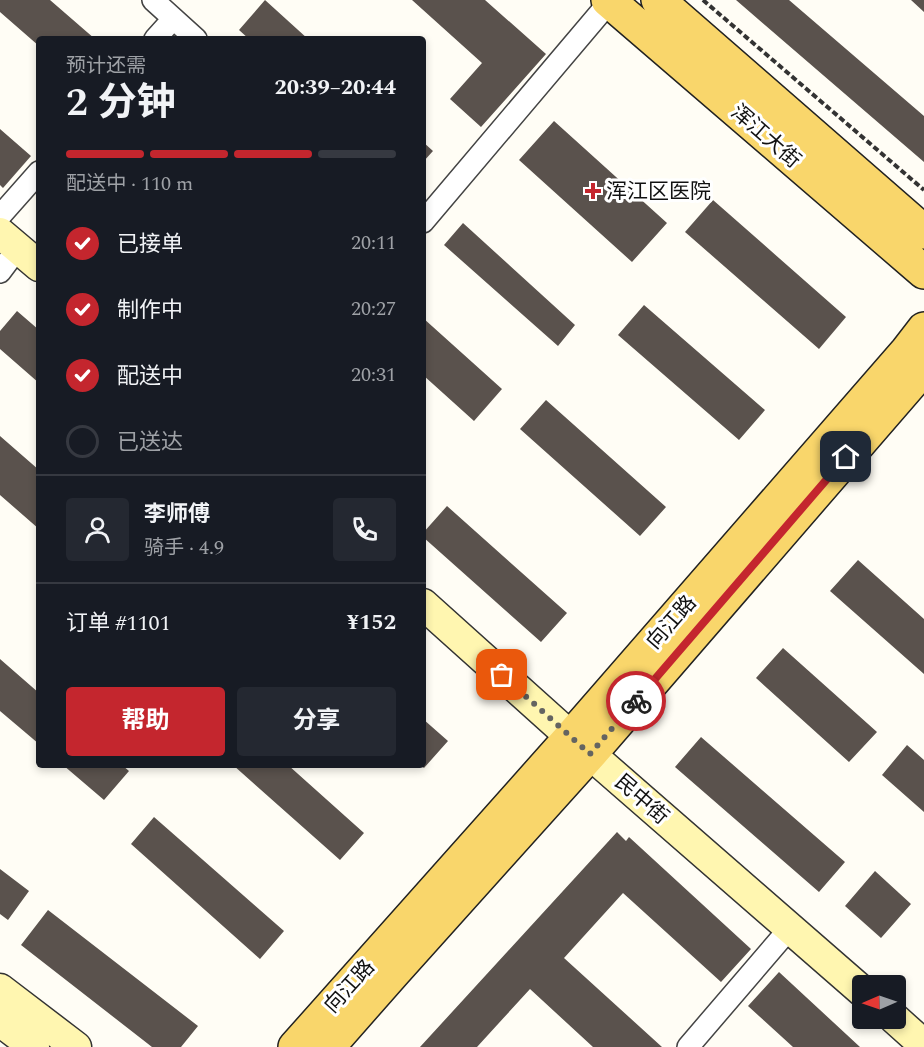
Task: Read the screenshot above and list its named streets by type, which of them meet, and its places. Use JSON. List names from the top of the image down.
{
  "streets": {
    "main road": ["浑江大街", "向江路"],
    "street": ["民中街"]
  },
  "crossings": [
    ["向江路", "民中街"]
  ],
  "places": {
    "health": ["浑江区医院"]
  },
  "north": "left",
  "page": {
    "heading": ["2 分钟", "预计还需", "20:39–20:44"],
    "panel": [
      "李师傅",
      "骑手 · 4.9",
      "订单 #1101",
      "¥152"
    ],
    "bar": "配送中 · 110 m",
    "list": [
      ["已接单", "20:11"],
      ["制作中", "20:27"],
      ["配送中", "20:31"],
      "已送达"
    ],
    "buttons": ["帮助", "分享"]
  }
}
